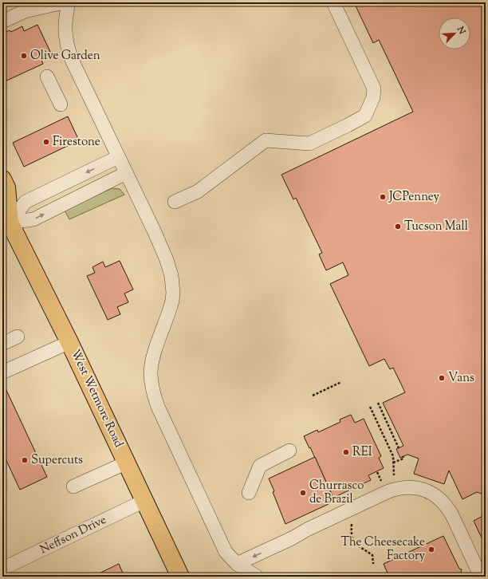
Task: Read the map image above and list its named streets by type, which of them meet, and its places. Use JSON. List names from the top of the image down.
{
  "streets": {
    "main road": ["West Wetmore Road"],
    "street": ["Neffson Drive"]
  },
  "crossings": [
    ["West Wetmore Road", "Neffson Drive"]
  ],
  "places": [
    "Olive Garden",
    "Firestone",
    "JCPenney",
    "Tucson Mall",
    "Vans",
    "REI",
    "Supercuts",
    "Churrasco de Brazil",
    "The Cheesecake Factory"
  ],
  "north": "top right"
}
